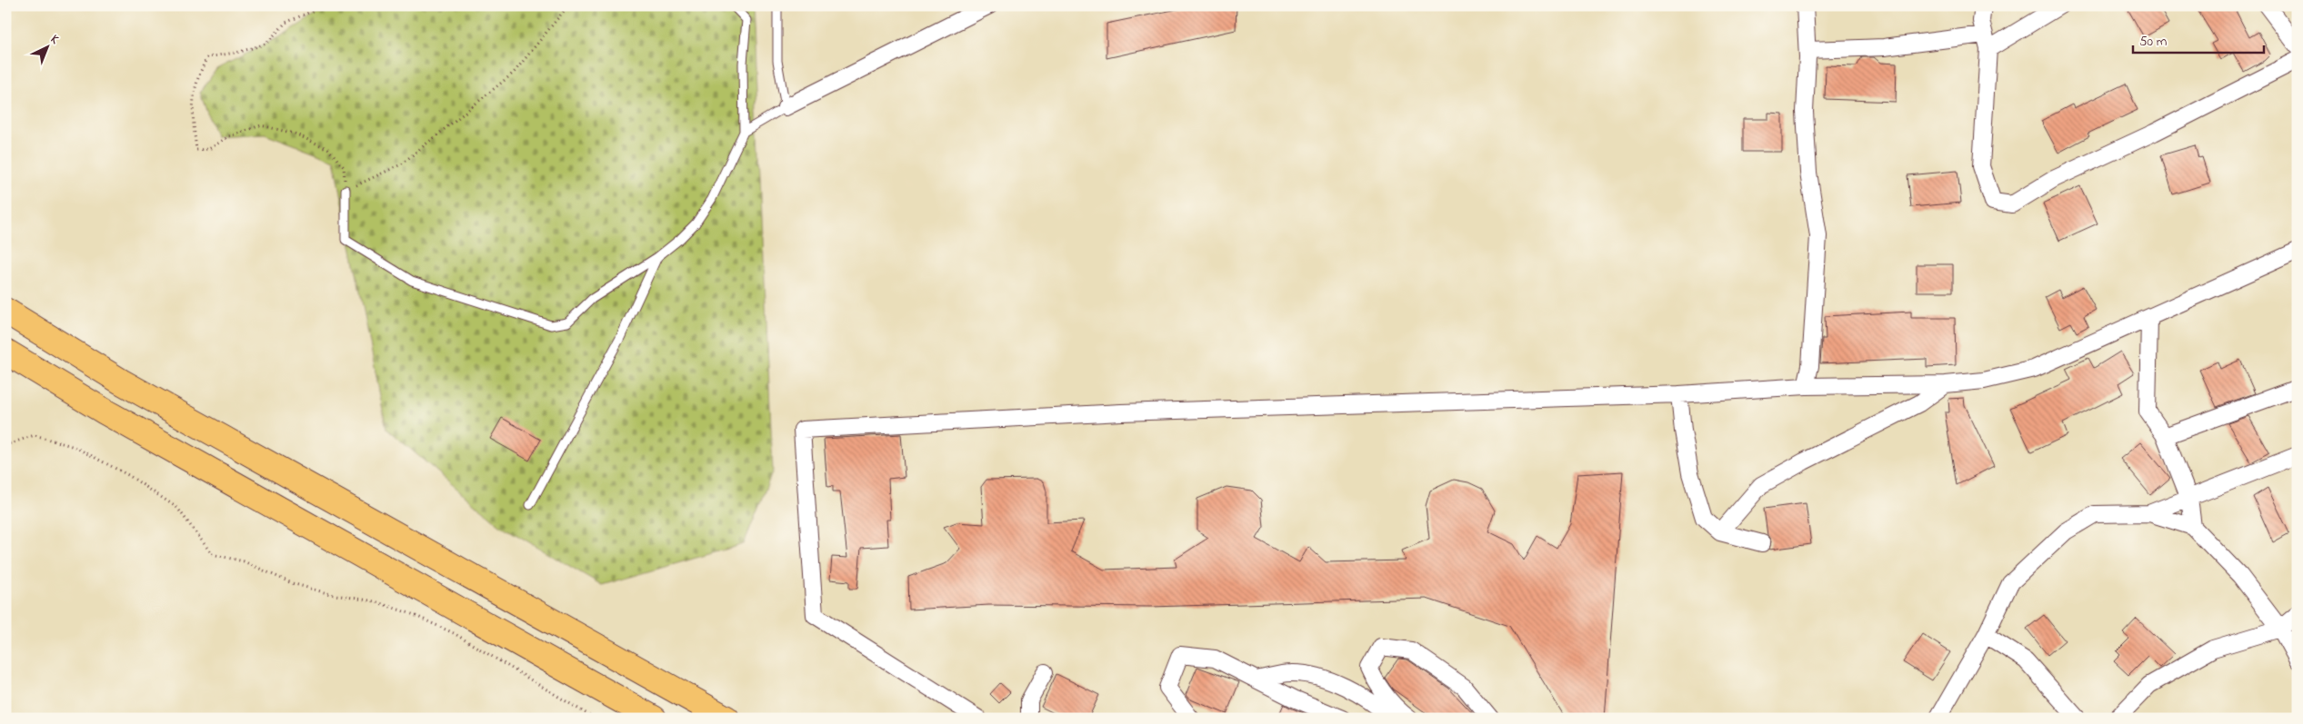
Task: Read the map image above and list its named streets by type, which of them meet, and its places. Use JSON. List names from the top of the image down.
{
  "scale_bar": "50 m",
  "north": "top right"
}
